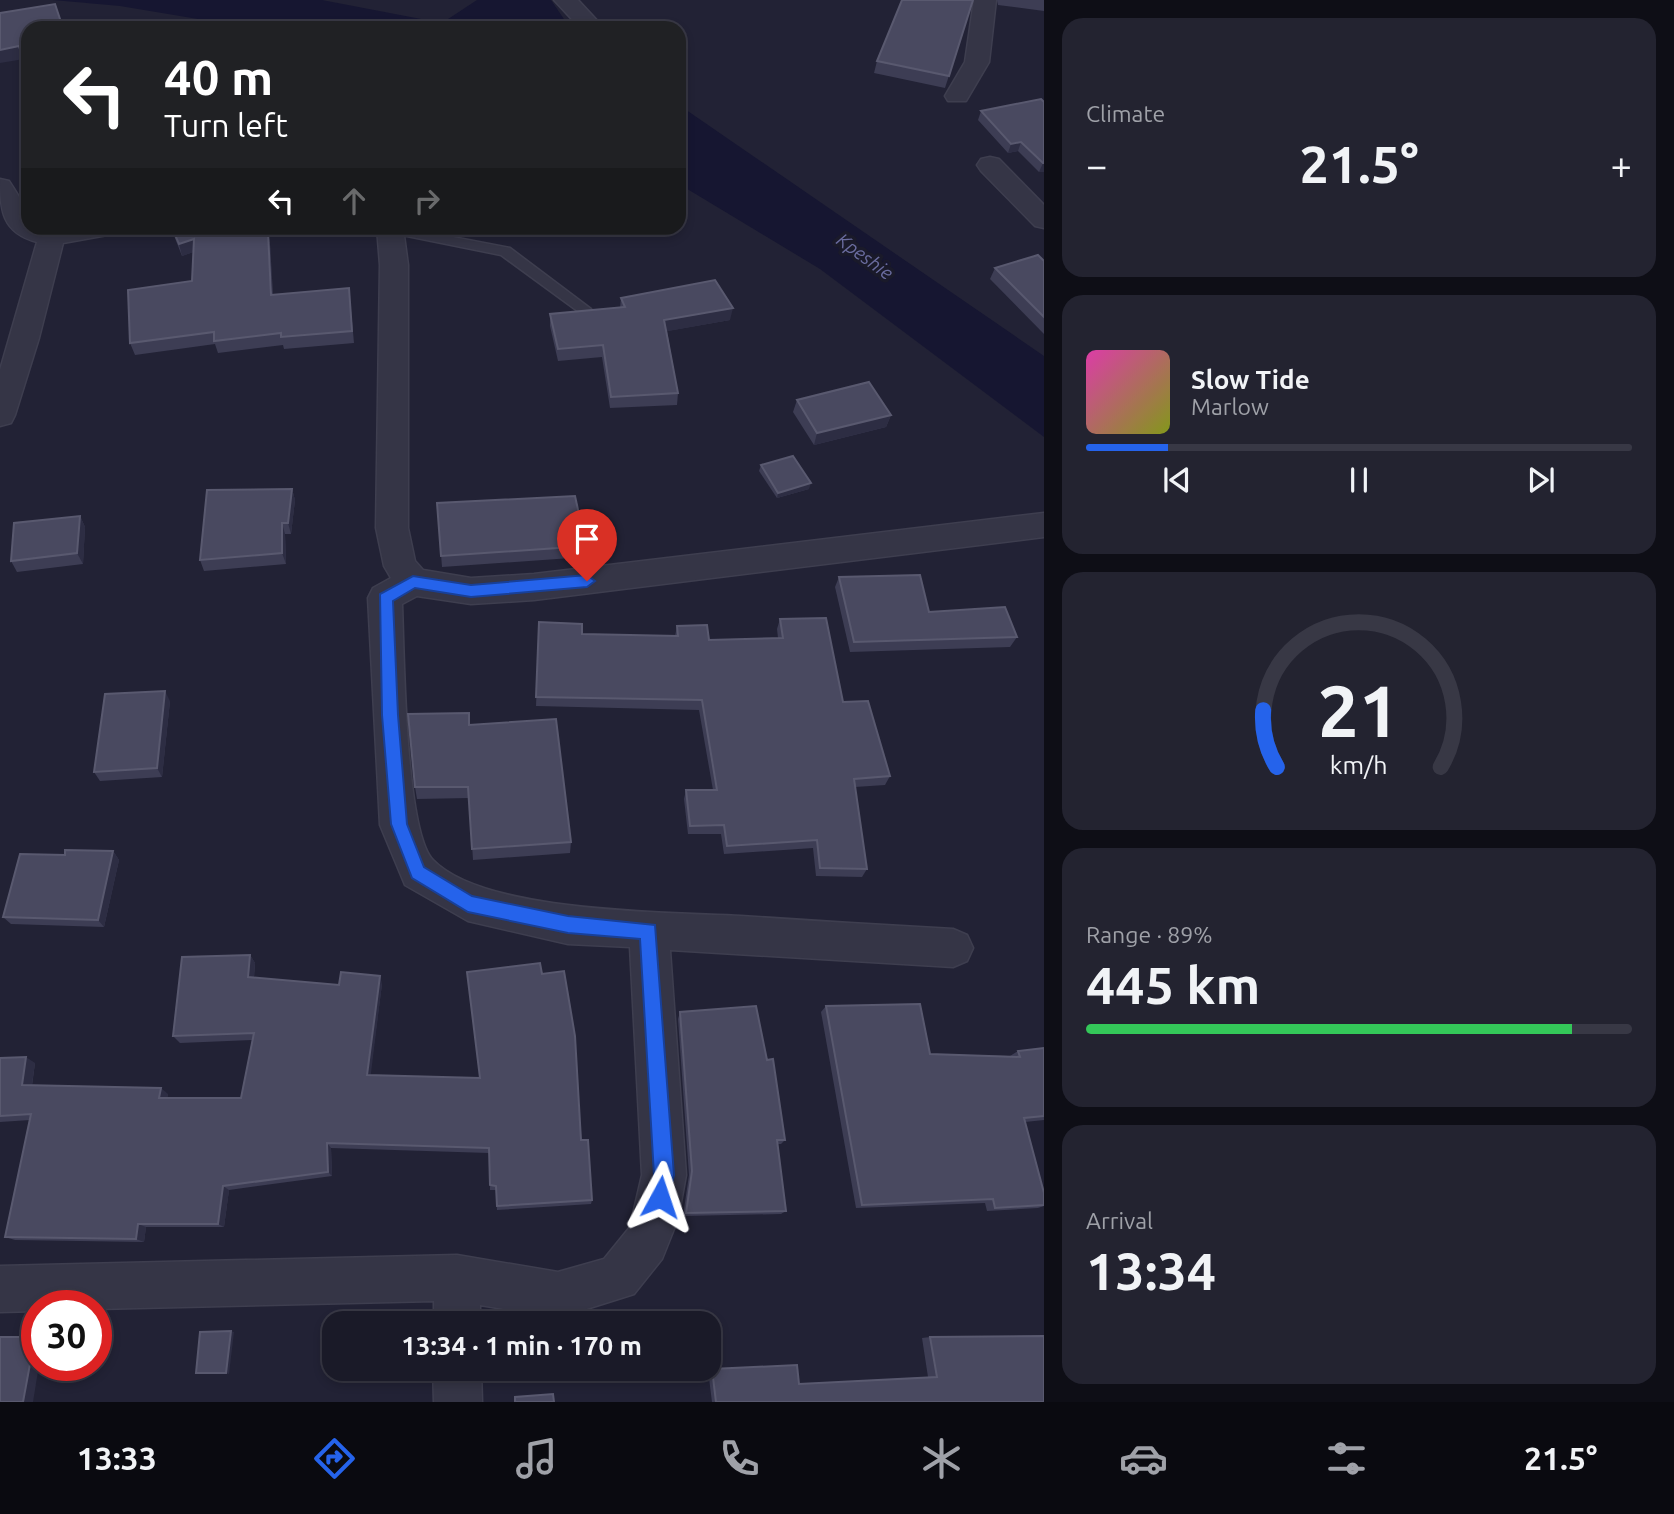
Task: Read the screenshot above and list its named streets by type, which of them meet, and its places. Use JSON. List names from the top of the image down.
{
  "water": ["Kpeshie"],
  "page": {
    "tile": [
      "Climate",
      ["Range · 89%", "445 km"],
      ["Arrival", "13:34"]
    ],
    "turn": ["40 m", "Turn left"],
    "heat": ["−", "21.5°", "+"],
    "song": ["Slow Tide", "Marlow"],
    "limit": "30",
    "trip": "13:34 · 1 min · 170 m",
    "tabs": ["13:33", "21.5°"],
    "gauge": ["21", "km/h"]
  }
}
